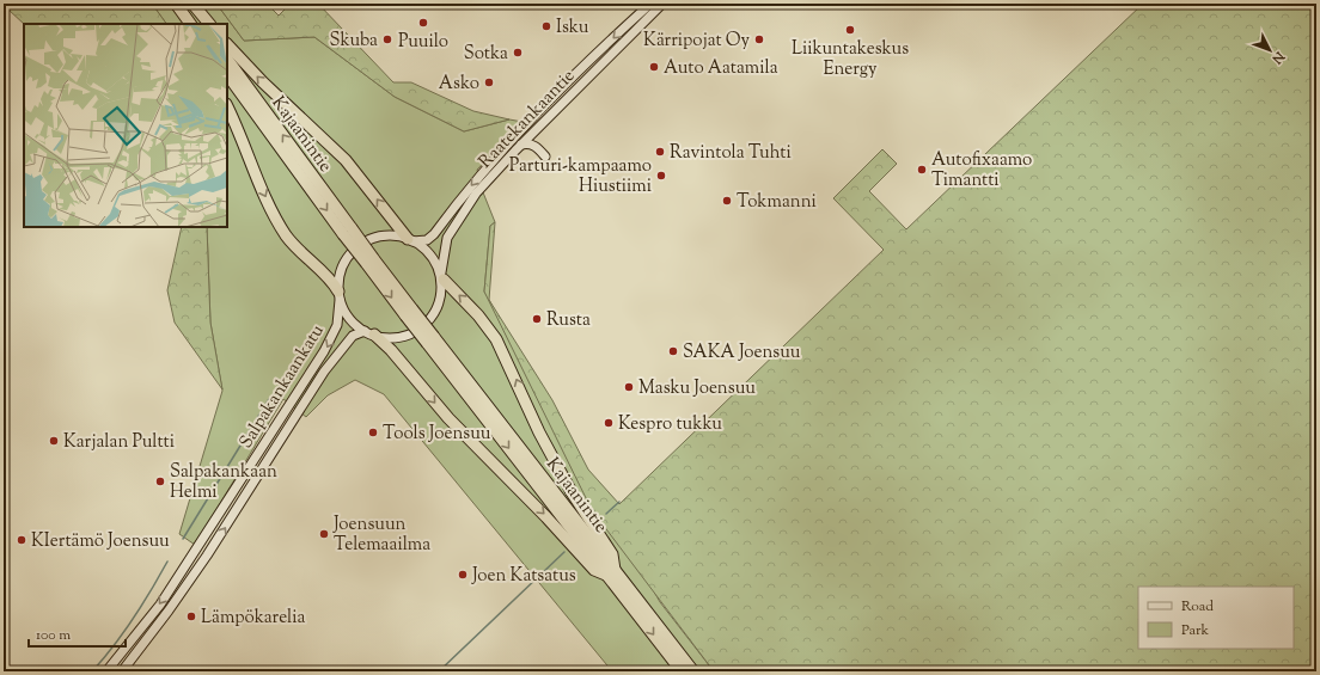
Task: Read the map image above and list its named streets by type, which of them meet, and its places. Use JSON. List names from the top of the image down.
{
  "streets": {
    "highway": ["Kajaanintie"],
    "main road": ["Raatekankaantie", "Salpakankaankatu"]
  },
  "crossings": [
    ["Raatekankaantie", "Salpakankaankatu"]
  ],
  "places": [
    "Puuilo",
    "Isku",
    "Liikuntakeskus Energy",
    "Skuba",
    "Kärripojat Oy",
    "Sotka",
    "Auto Aatamila",
    "Asko",
    "Ravintola Tuhti",
    "Autofixaamo Timantti",
    "Parturi-kampaamo Hiustiimi",
    "Tokmanni",
    "Rusta",
    "SAKA Joensuu",
    "Masku Joensuu",
    "Kespro tukku",
    "Tools Joensuu",
    "Karjalan Pultti",
    "Salpakankaan Helmi",
    "Joensuun Telemaailma",
    "KIertämö Joensuu",
    "Joen Katsatus",
    "Lämpökarelia"
  ],
  "legend": ["Road", "Park"],
  "scale_bar": "100 m",
  "north": "bottom right"
}
